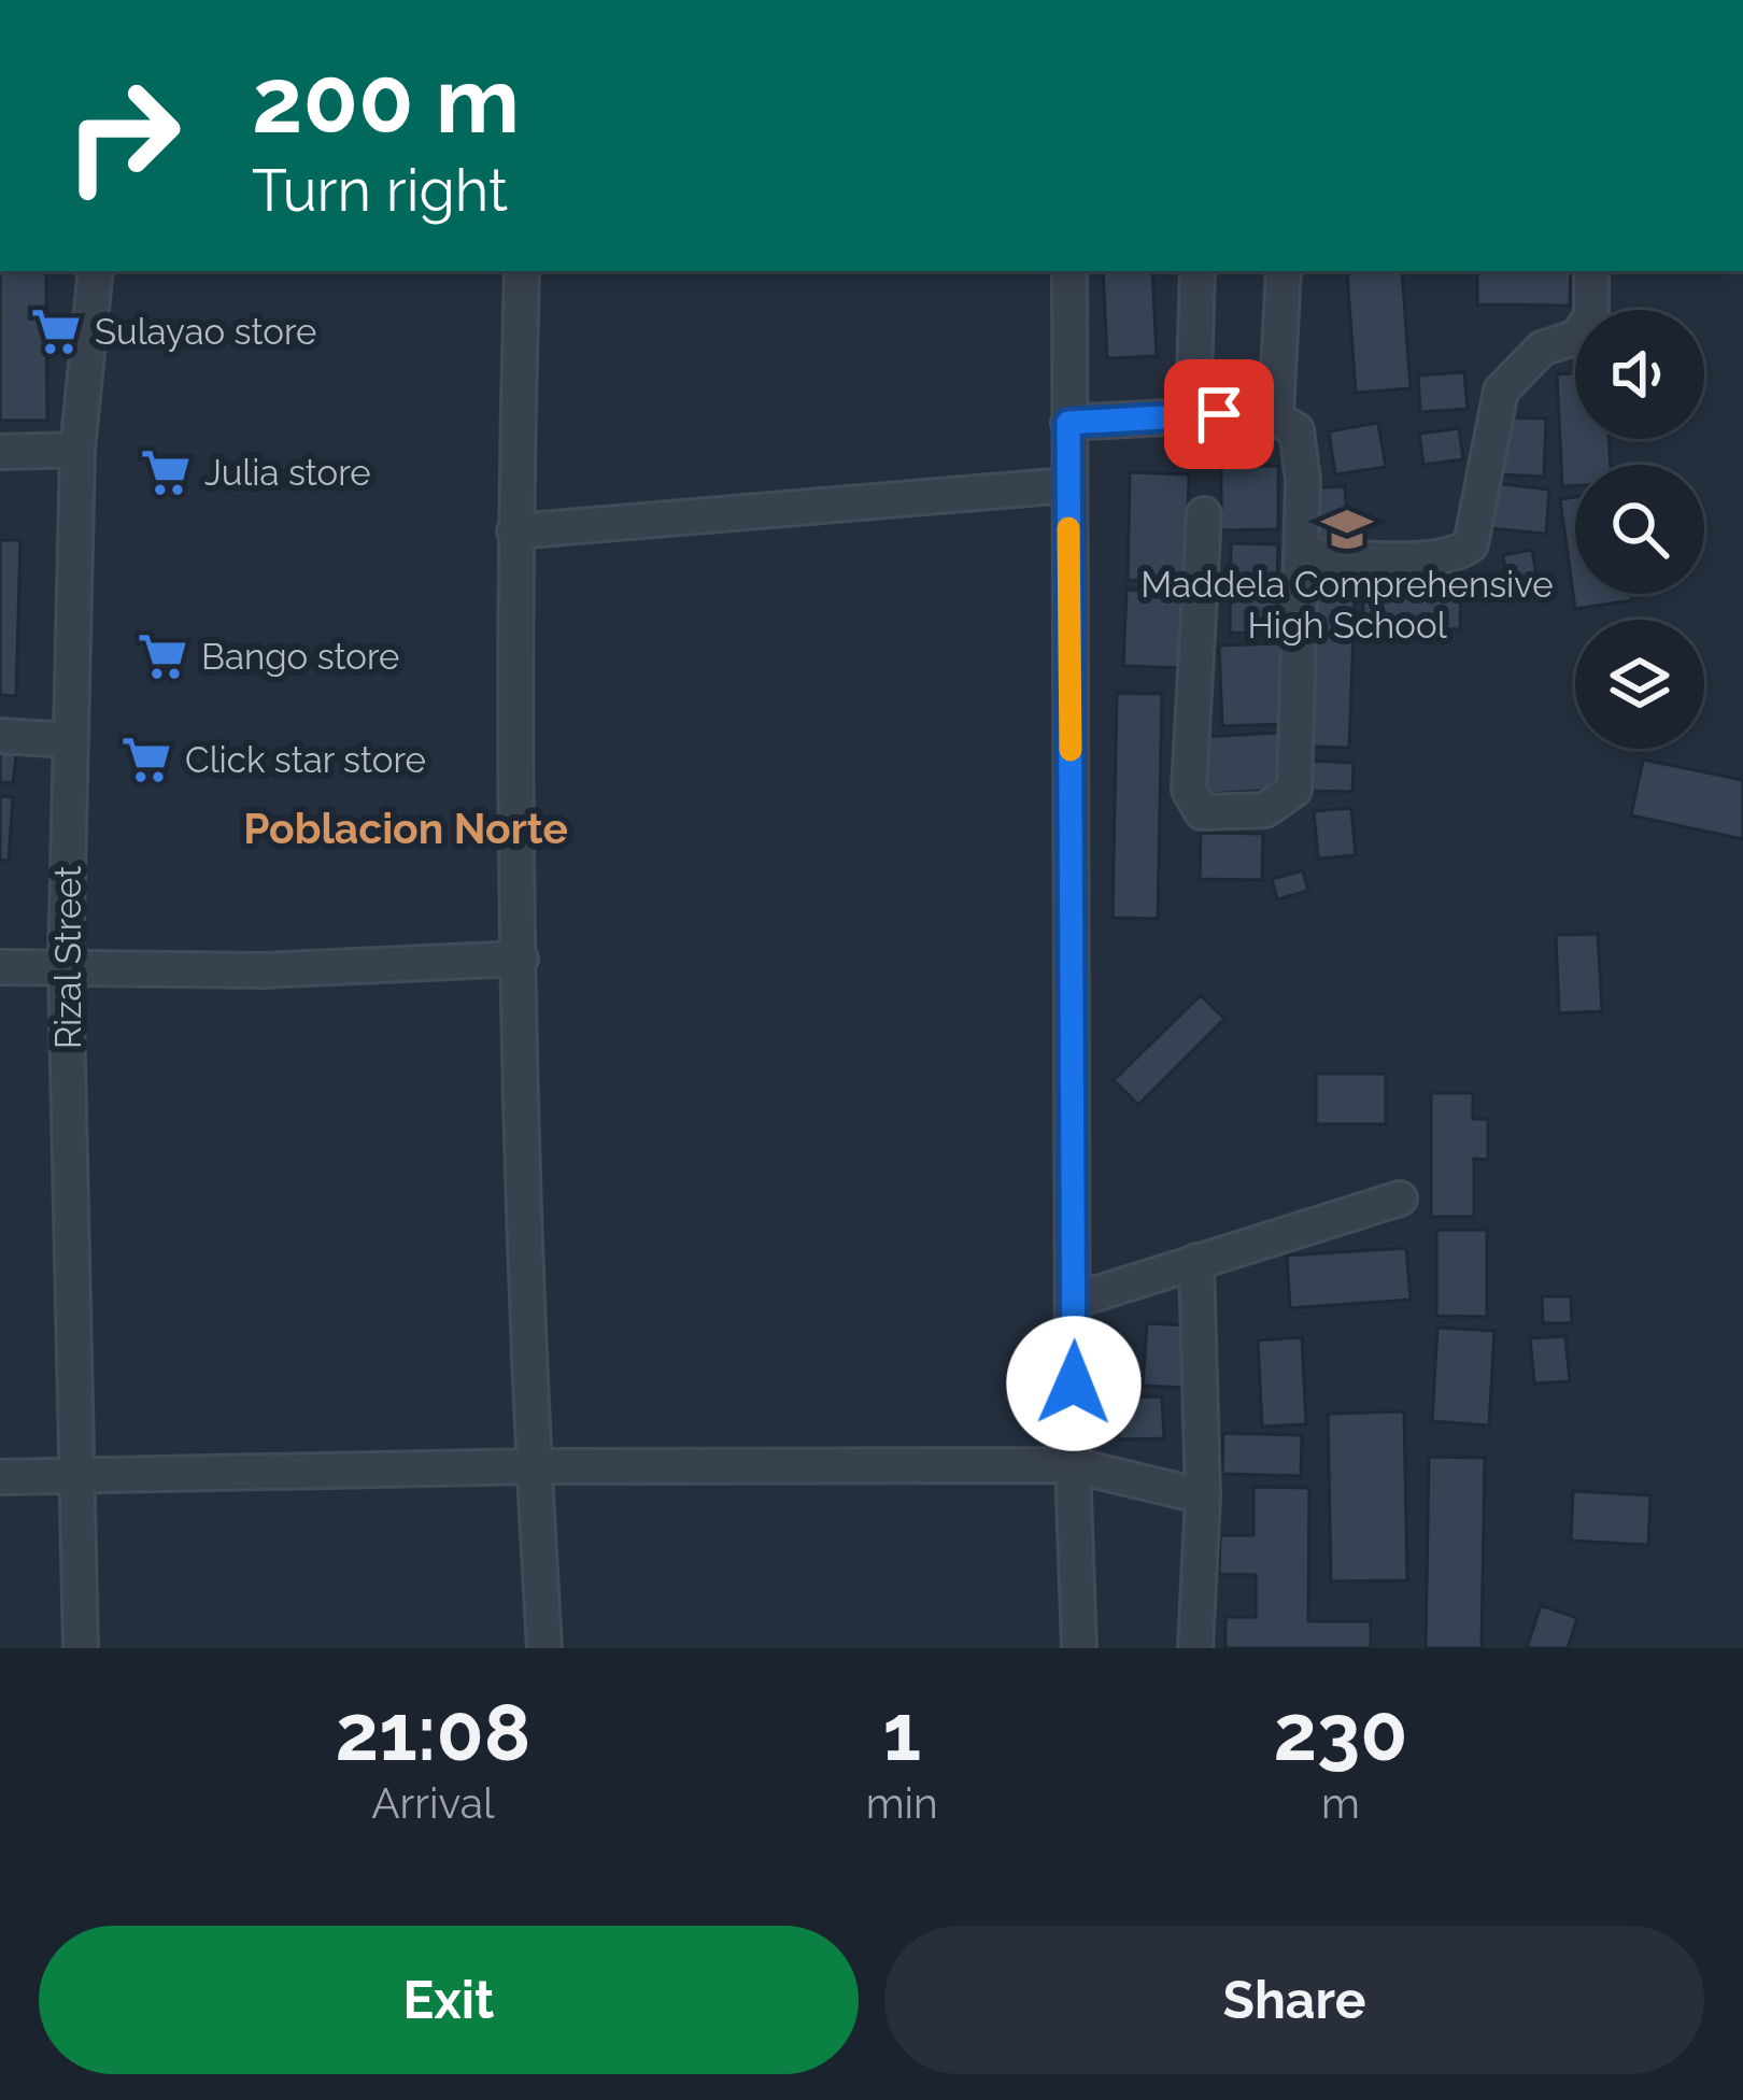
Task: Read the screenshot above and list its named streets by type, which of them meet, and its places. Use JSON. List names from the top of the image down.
{
  "streets": {
    "street": ["Rizal Street"]
  },
  "districts": ["Poblacion Norte"],
  "places": {
    "supermarket": [
      "Sulayao store",
      "Julia store",
      "Bango store",
      "Click star store"
    ],
    "school or university": ["Maddela Comprehensive High School"]
  },
  "page": {
    "turn": ["200 m", "Turn right"],
    "eta": [
      "21:08",
      "Arrival",
      "1",
      "min",
      "230",
      "m"
    ],
    "buttons": ["Exit", "Share"]
  }
}
